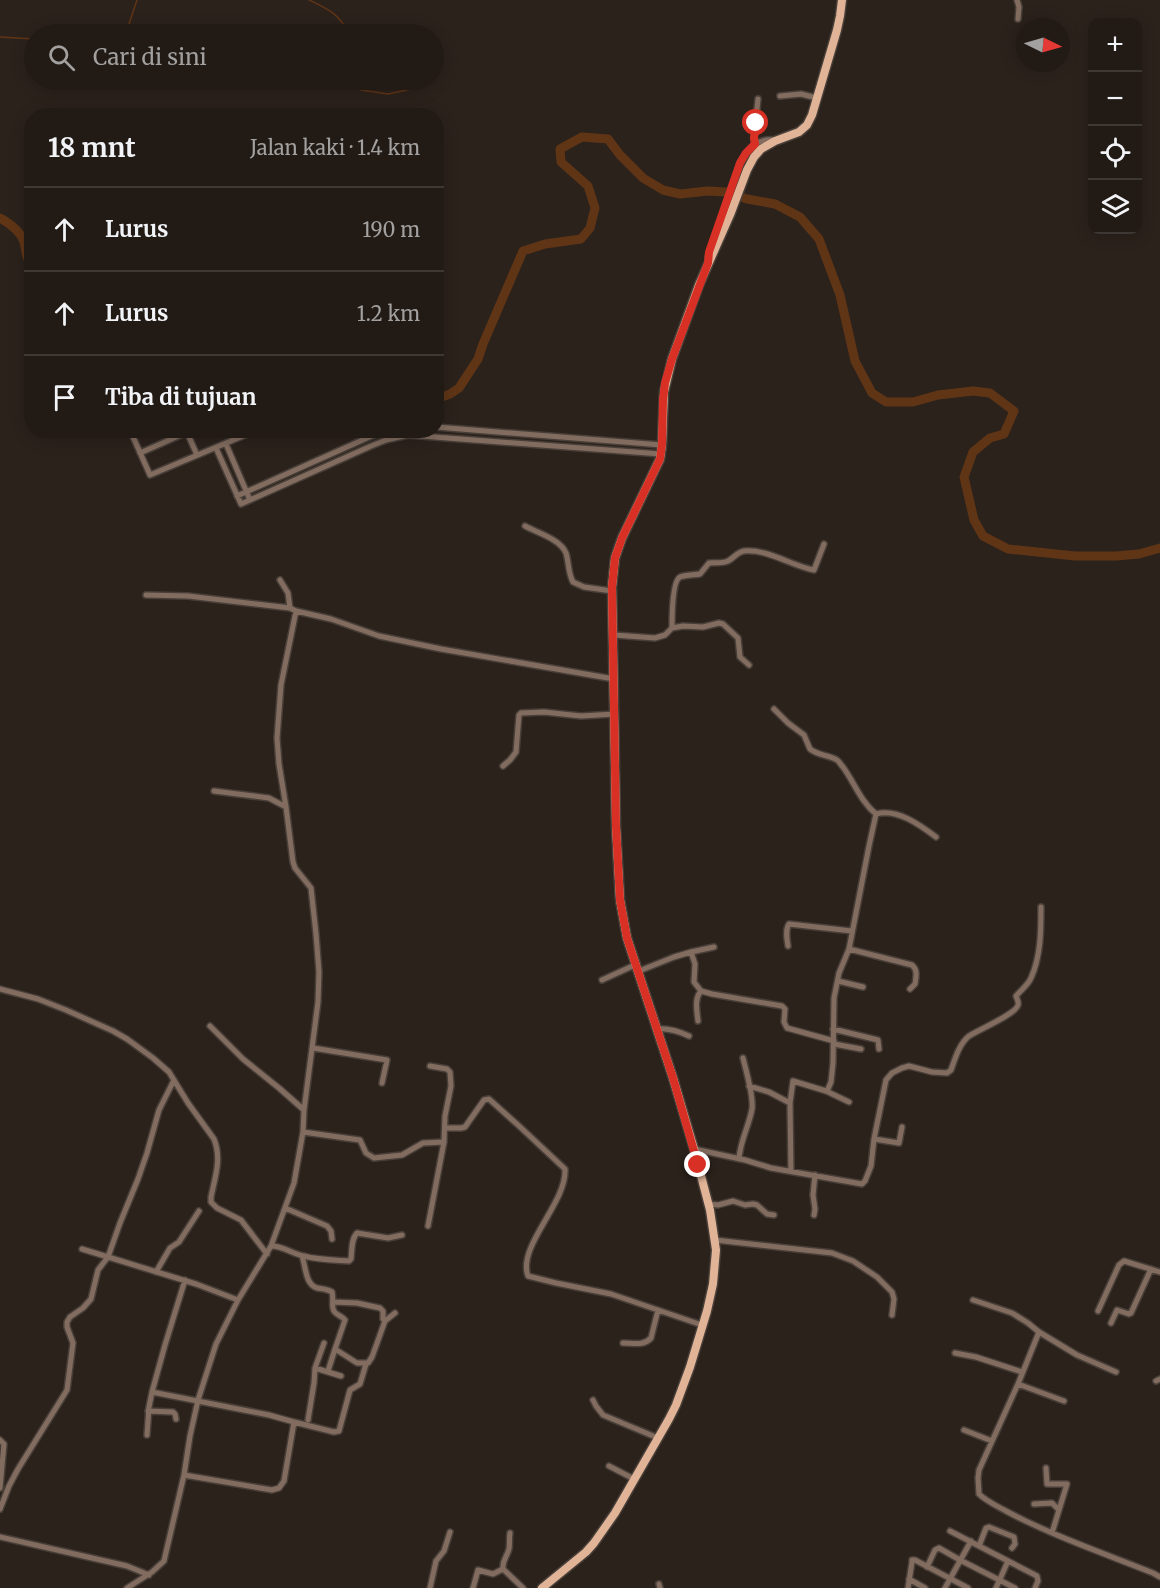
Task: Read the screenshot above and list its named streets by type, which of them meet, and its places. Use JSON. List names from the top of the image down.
{
  "north": "right",
  "page": {
    "map_buttons": ["+", "−"],
    "search": "Cari di sini",
    "heading": ["18 mnt", "Jalan kaki · 1.4 km"],
    "list": [
      ["Lurus", "190 m"],
      ["Lurus", "1.2 km"],
      "Tiba di tujuan"
    ]
  }
}
